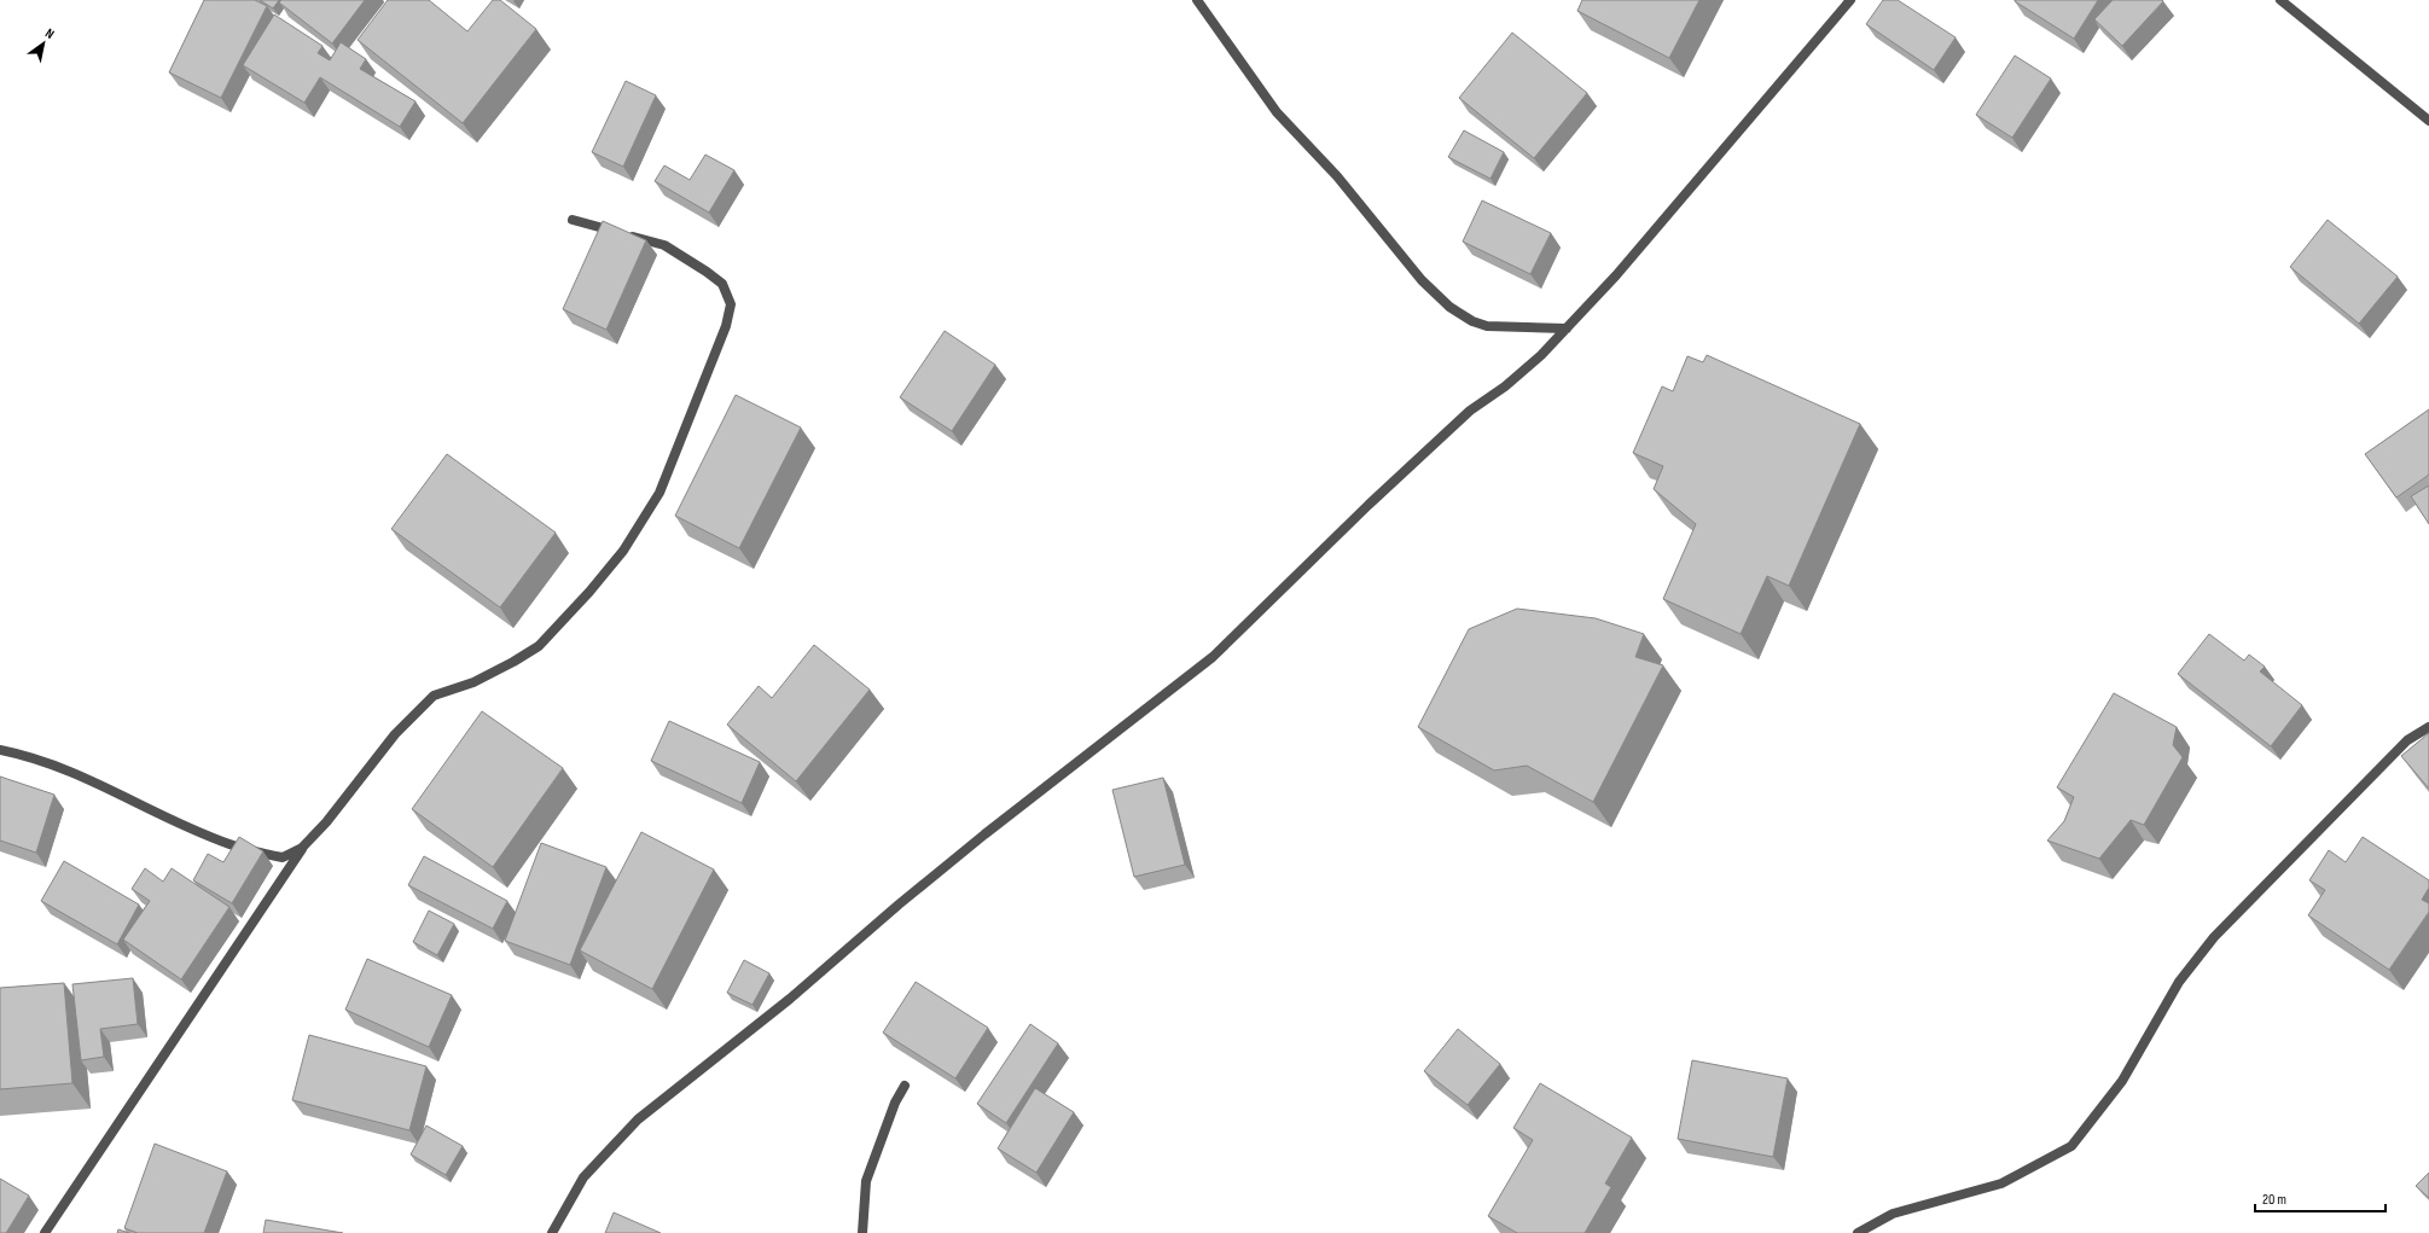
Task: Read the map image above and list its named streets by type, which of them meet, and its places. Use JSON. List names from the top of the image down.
{
  "scale_bar": "20 m",
  "north": "top right"
}
